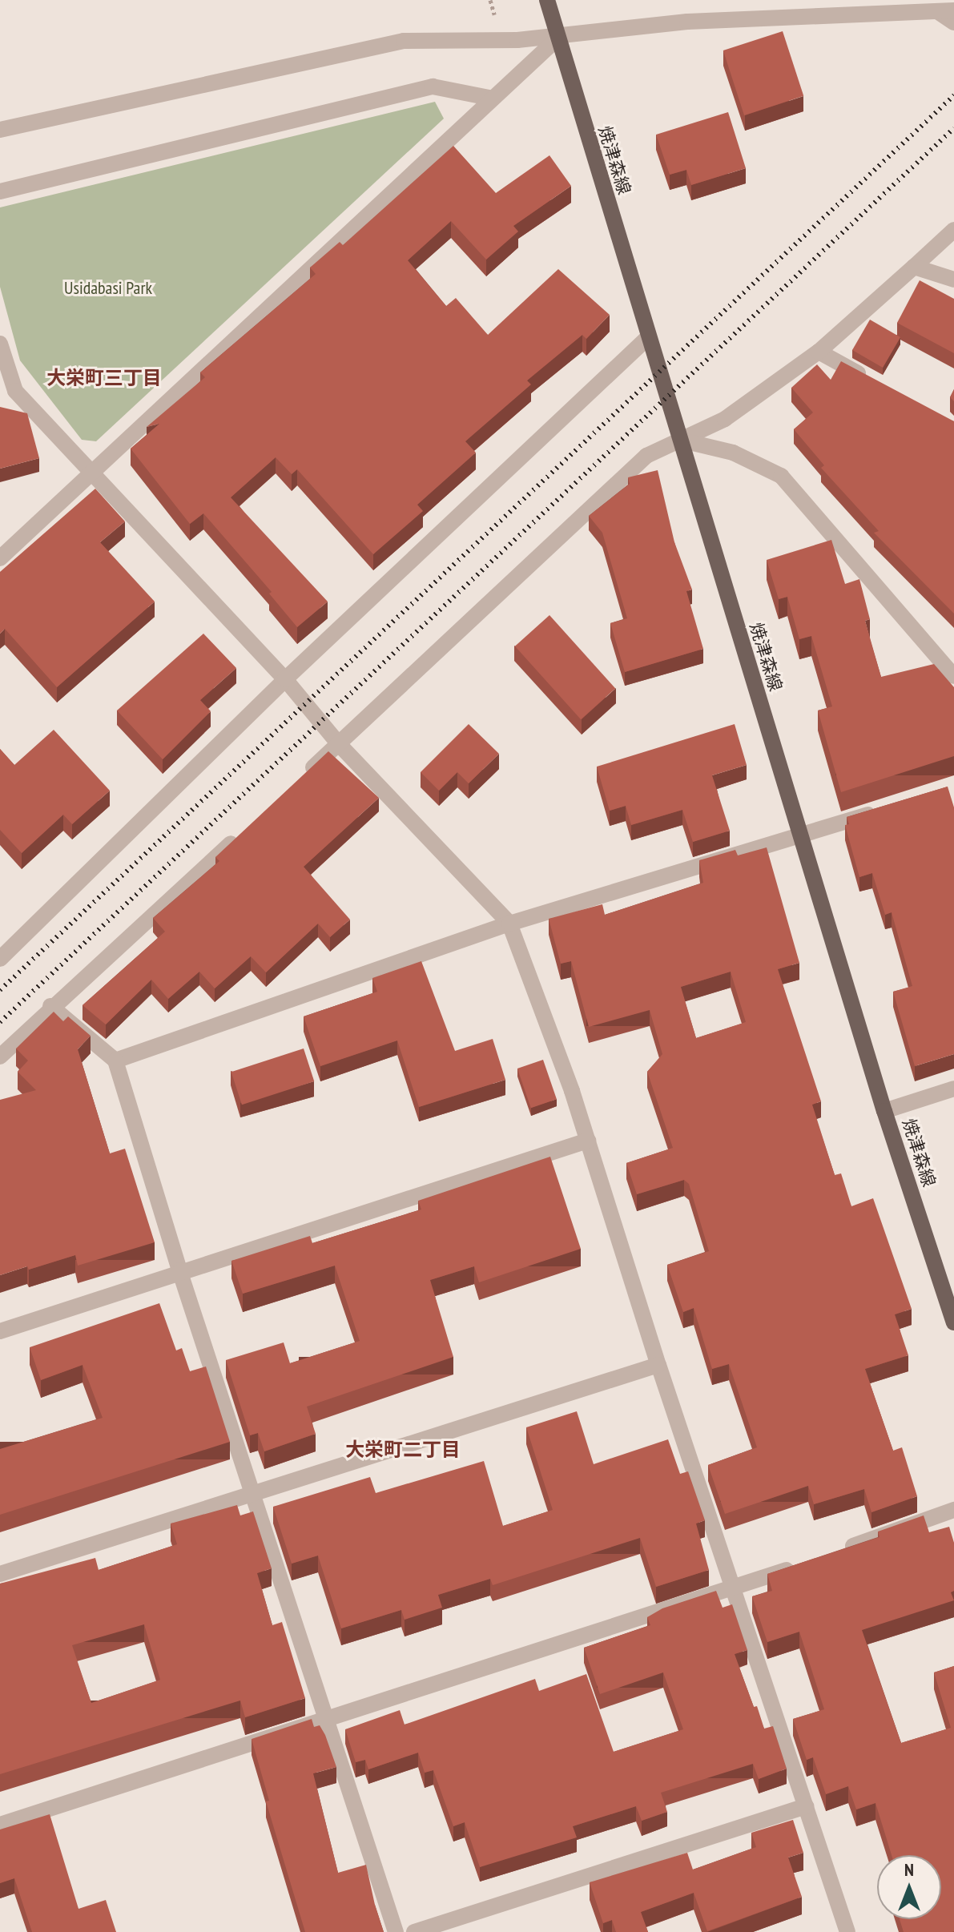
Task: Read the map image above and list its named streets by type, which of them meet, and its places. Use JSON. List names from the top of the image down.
{
  "streets": {
    "main road": ["焼津森線"]
  },
  "districts": ["大栄町三丁目", "大栄町二丁目"],
  "parks": ["Usidabasi Park"],
  "north": "top"
}
